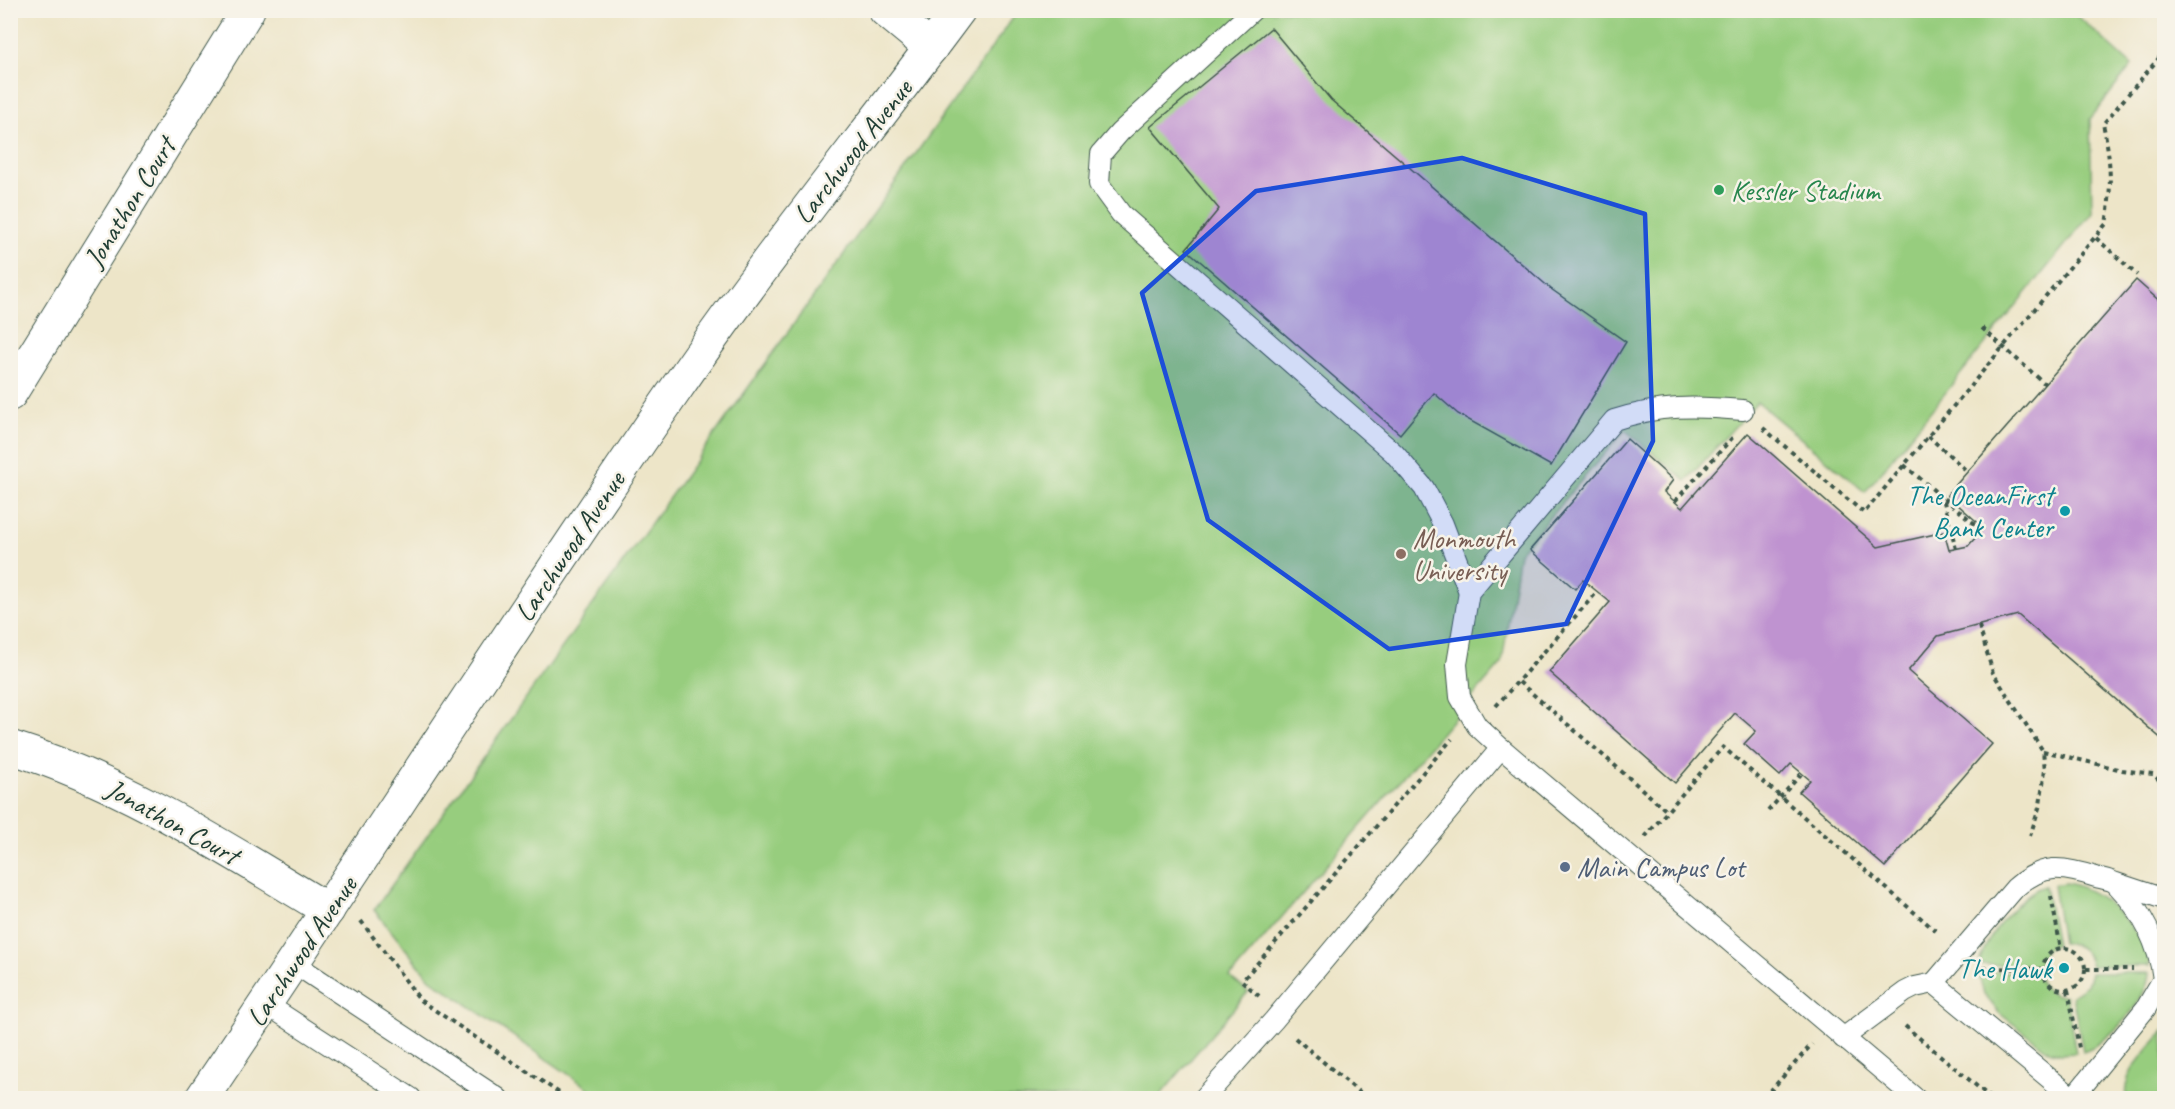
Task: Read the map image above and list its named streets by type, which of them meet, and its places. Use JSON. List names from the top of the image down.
{
  "streets": {
    "street": ["Larchwood Avenue", "Jonathon Court"]
  },
  "crossings": [
    ["Larchwood Avenue", "Jonathon Court"]
  ],
  "places": [
    "Kessler Stadium",
    "The OceanFirst Bank Center",
    "Monmouth University",
    "Main Campus Lot",
    "The Hawk"
  ]
}
